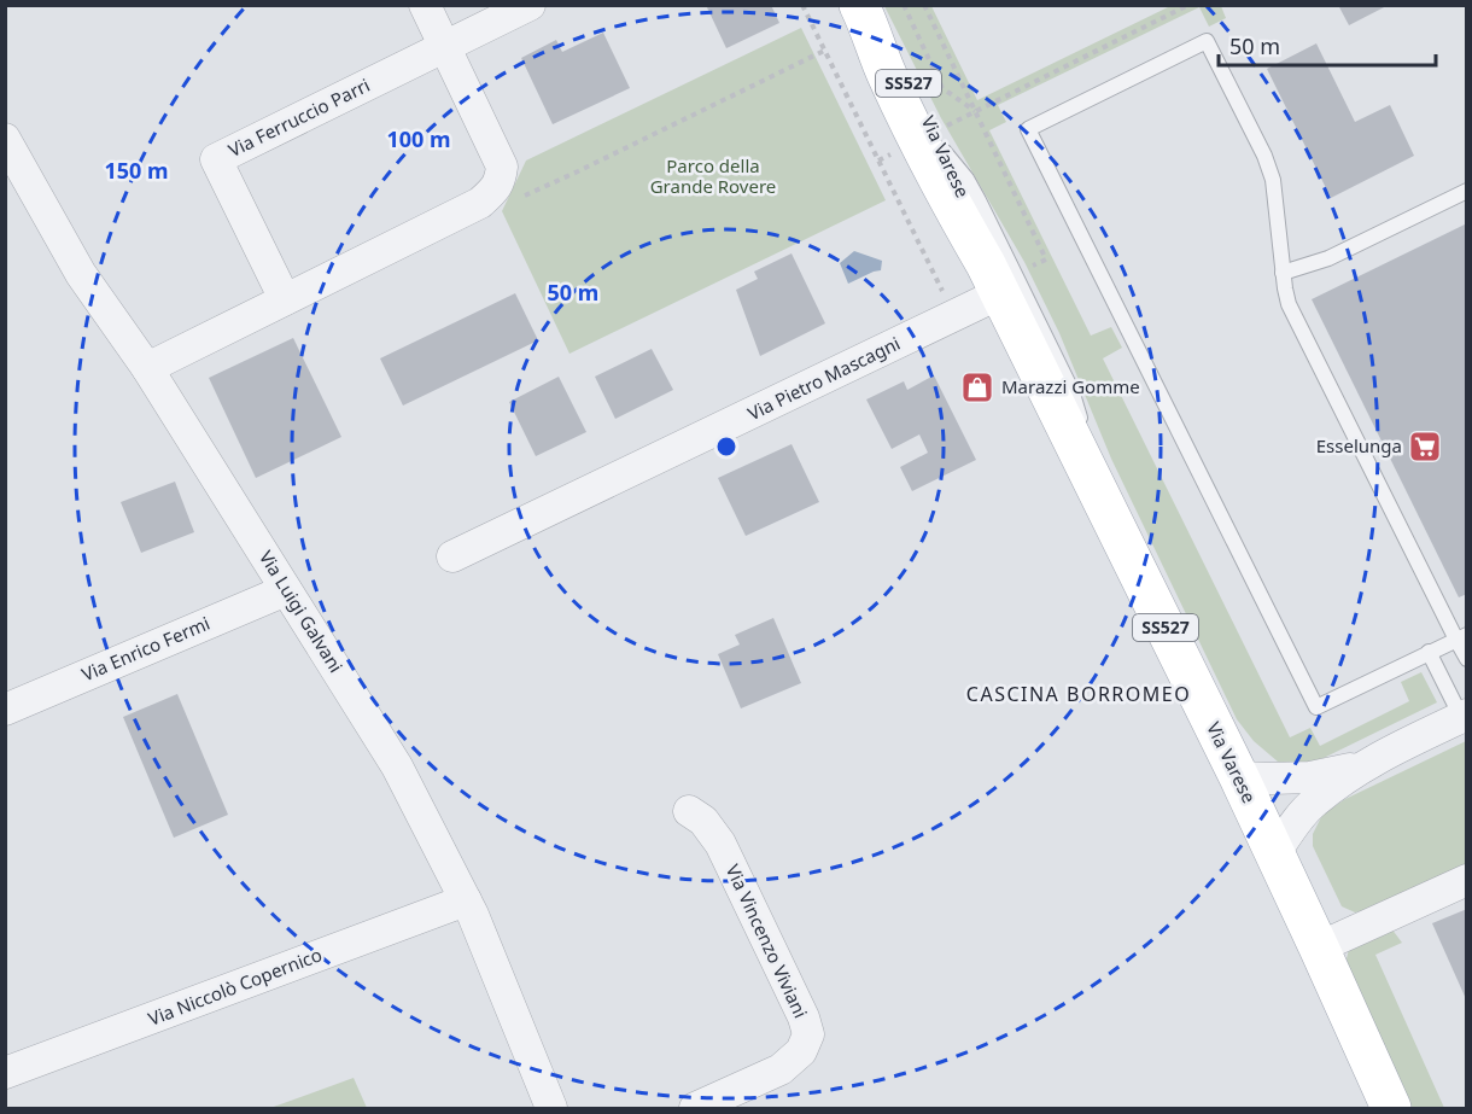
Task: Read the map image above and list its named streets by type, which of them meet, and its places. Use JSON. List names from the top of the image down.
{
  "streets": {
    "main road": ["SS527", "Via Varese"],
    "street": [
      "Via Ferruccio Parri",
      "Via Pietro Mascagni",
      "Via Luigi Galvani",
      "Via Enrico Fermi",
      "Via Vincenzo Viviani",
      "Via Niccolò Copernico"
    ]
  },
  "crossings": [
    ["Via Varese", "Via Pietro Mascagni"],
    ["Via Luigi Galvani", "Via Enrico Fermi"],
    ["Via Luigi Galvani", "Via Niccolò Copernico"]
  ],
  "districts": ["CASCINA BORROMEO"],
  "parks": ["Parco della Grande Rovere"],
  "places": {
    "shop": ["Marazzi Gomme"],
    "supermarket": ["Esselunga"]
  },
  "scale_bar": "50 m",
  "rings": ["100 m", "150 m", "50 m"]
}
